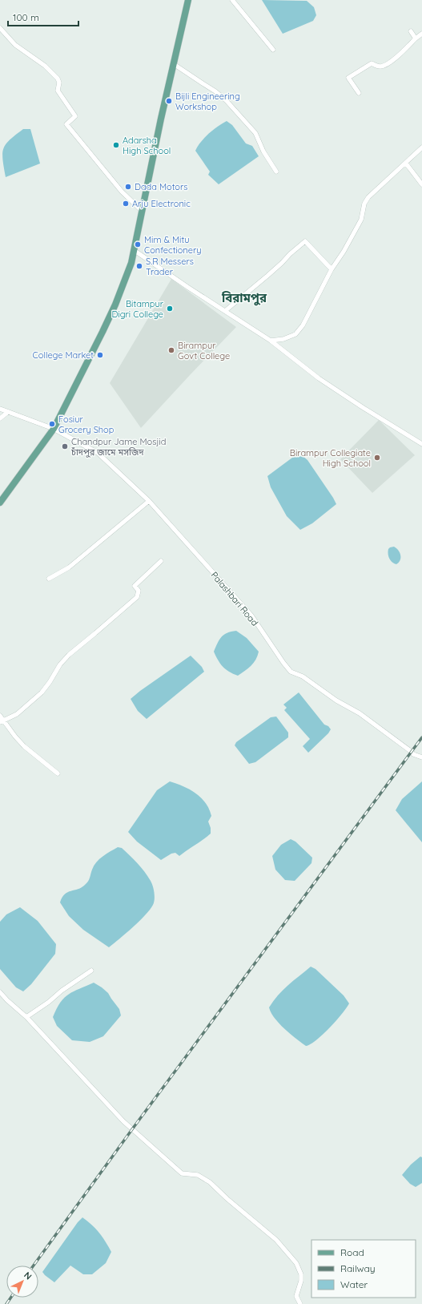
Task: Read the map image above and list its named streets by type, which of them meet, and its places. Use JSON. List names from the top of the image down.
{
  "streets": {
    "street": ["Palashbari Road"]
  },
  "districts": ["বিরামপুর"],
  "places": [
    "Bijli Engineering Workshop",
    "Adarsha High School",
    "Dada Motors",
    "Arju Electronic",
    "Mim & Mitu Confectionery",
    "S.R Messers Trader",
    "Bitampur Digri College",
    "Birampur Govt College",
    "College Market",
    "Fosiur Grocery Shop",
    "Chandpur Jame Mosjid চাঁদপুর জামে মসজিদ",
    "Birampur Collegiate High School"
  ],
  "legend": ["Road", "Railway", "Water"],
  "scale_bar": "100 m",
  "north": "top right"
}
